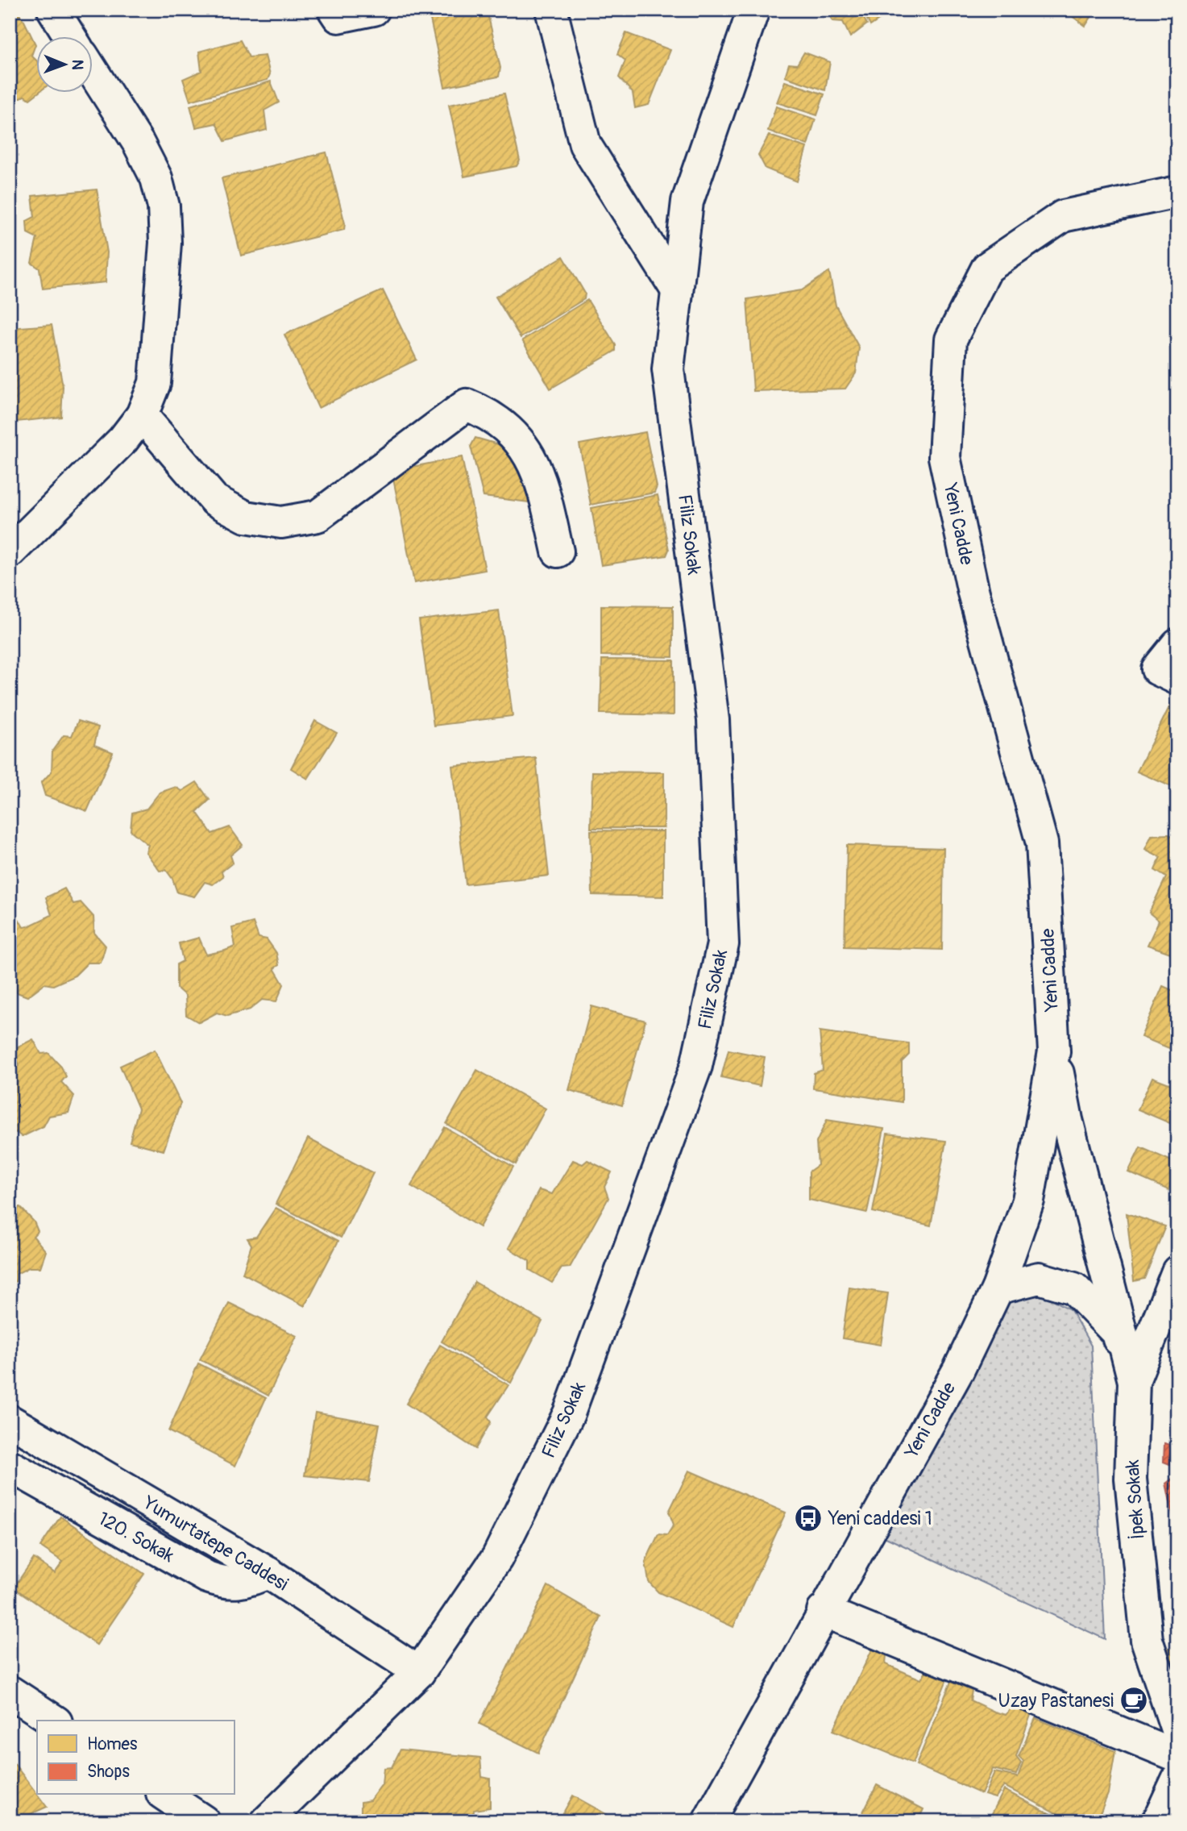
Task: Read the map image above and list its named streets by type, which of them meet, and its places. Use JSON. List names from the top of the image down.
{
  "streets": {
    "street": [
      "Yeni Cadde",
      "Filiz Sokak",
      "İpek Sokak",
      "120. Sokak",
      "Yumurtatepe Caddesi"
    ]
  },
  "crossings": [
    ["Filiz Sokak", "Yumurtatepe Caddesi"],
    ["120. Sokak", "Yumurtatepe Caddesi"]
  ],
  "places": {
    "bus stop": ["Yeni caddesi 1"],
    "cafe": ["Uzay Pastanesi"]
  },
  "legend": ["Homes", "Shops"],
  "north": "right"
}
